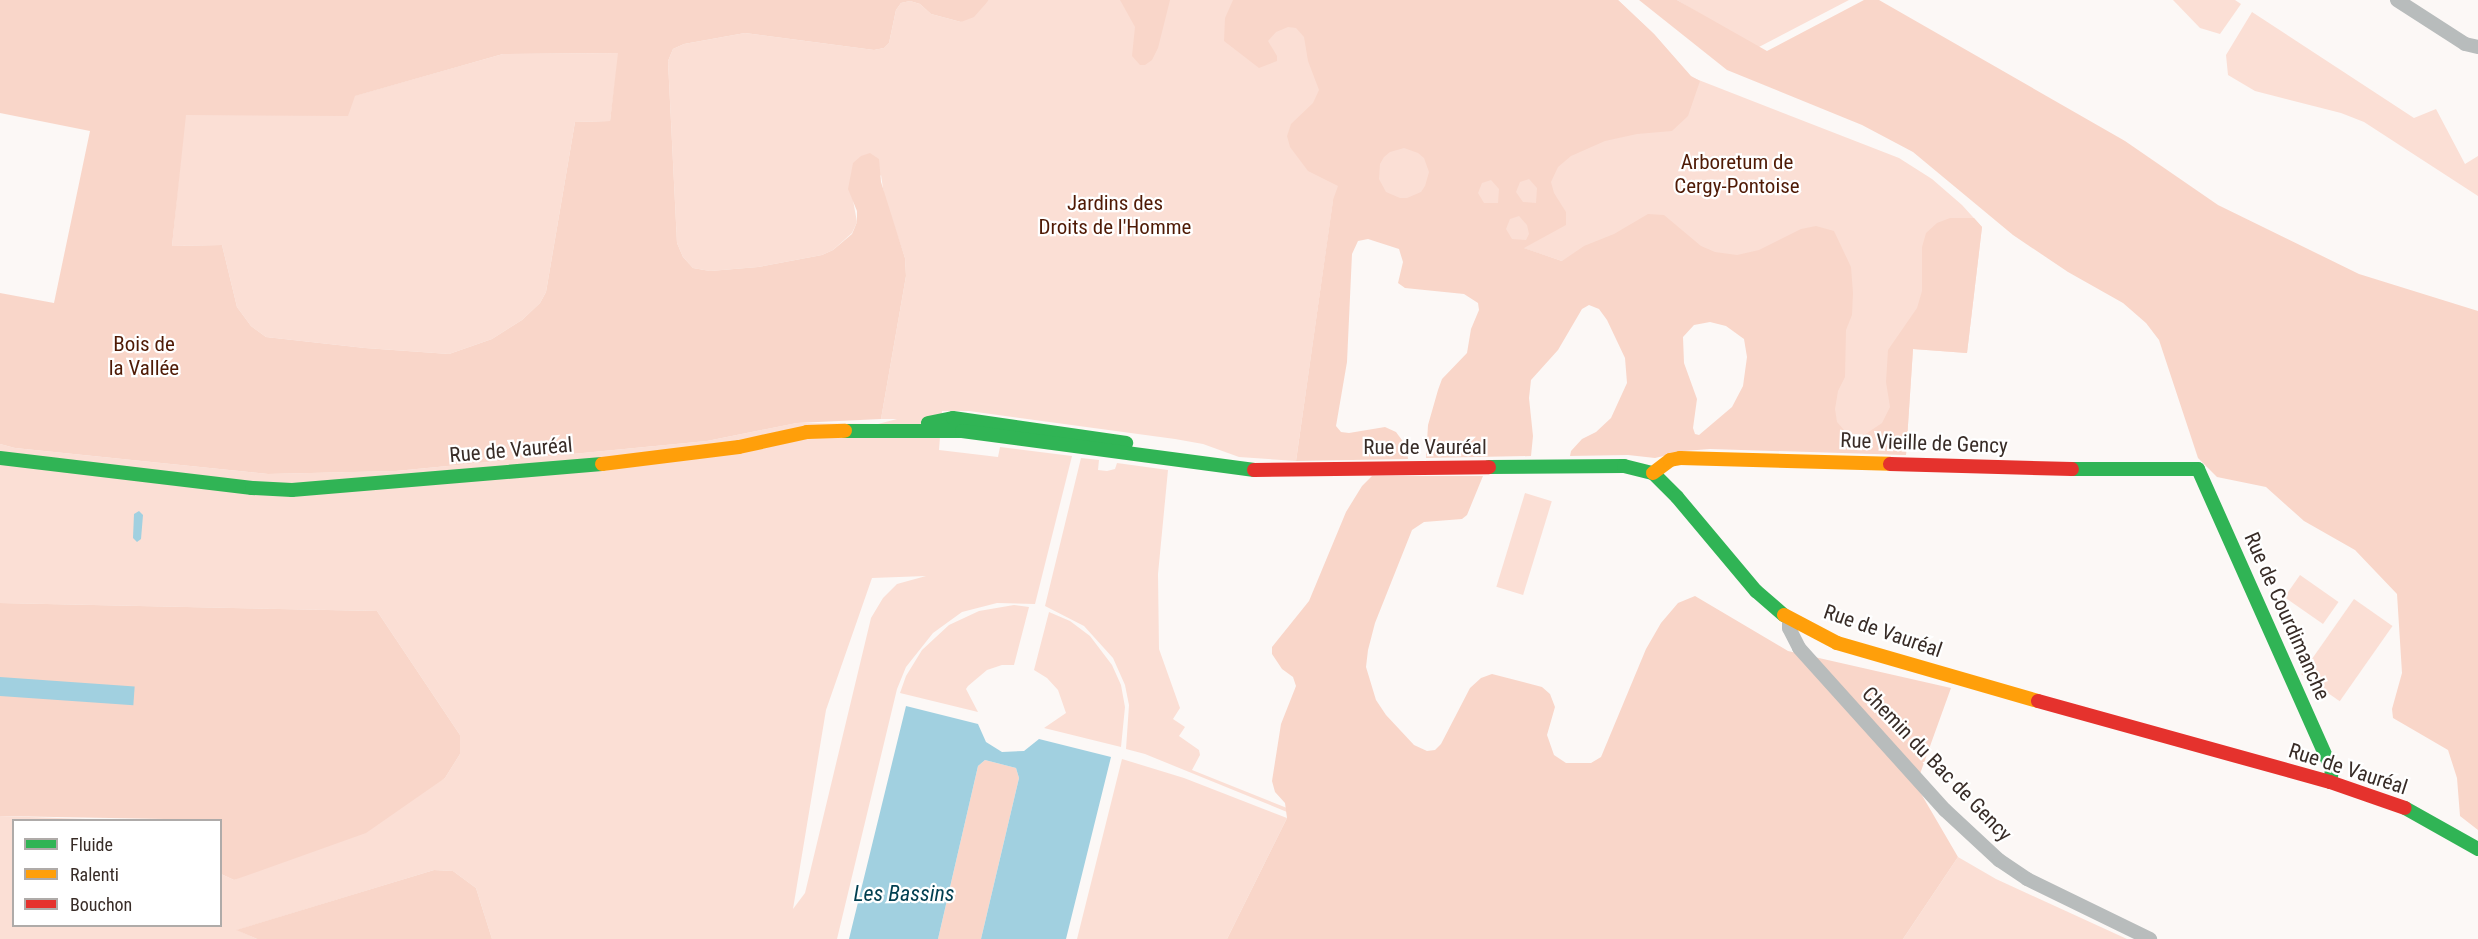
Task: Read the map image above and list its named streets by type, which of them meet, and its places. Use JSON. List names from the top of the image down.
{
  "streets": {
    "street": [
      "Rue Vieille de Gency",
      "Rue de Vauréal",
      "Rue de Courdimanche",
      "Chemin du Bac de Gency"
    ]
  },
  "crossings": [
    ["Rue Vieille de Gency", "Rue de Vauréal"],
    ["Rue Vieille de Gency", "Rue de Courdimanche"],
    ["Rue de Vauréal", "Rue de Courdimanche"],
    ["Rue de Vauréal", "Chemin du Bac de Gency"]
  ],
  "water": ["Les Bassins"],
  "parks": ["Arboretum de Cergy‐Pontoise", "Jardins des Droits de l'Homme", "Bois de la Vallée"],
  "legend": ["Fluide", "Ralenti", "Bouchon"]
}
